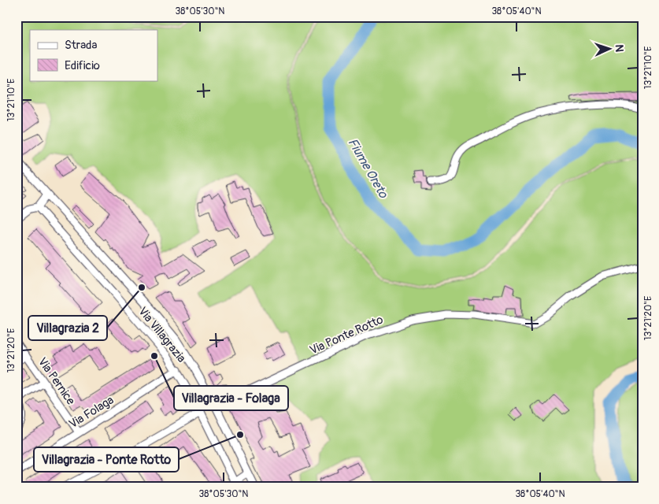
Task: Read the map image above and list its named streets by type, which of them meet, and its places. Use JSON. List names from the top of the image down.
{
  "streets": {
    "street": [
      "Via Villagrazia",
      "Via Ponte Rotto",
      "Via Pernice",
      "Via Folaga"
    ]
  },
  "crossings": [
    ["Via Villagrazia", "Via Ponte Rotto"],
    ["Via Villagrazia", "Via Folaga"],
    ["Via Pernice", "Via Folaga"]
  ],
  "water": ["Fiume Oreto"],
  "places": ["Villagrazia 2", "Villagrazia - Folaga", "Villagrazia - Ponte Rotto"],
  "legend": ["Strada", "Edificio"],
  "north": "right",
  "coordinates": [
    "38°05'30\"N",
    "38°05'40\"N",
    "13°21'10\"E",
    "13°21'20\"E"
  ]
}
